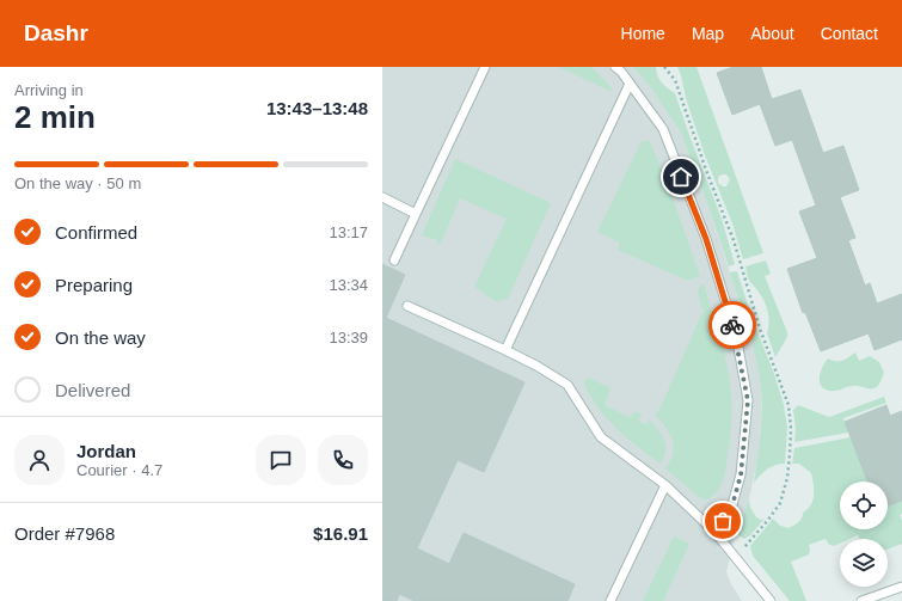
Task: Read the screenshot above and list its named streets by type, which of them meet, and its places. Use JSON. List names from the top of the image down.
{
  "page": {
    "header": "Dashr",
    "nav": [
      "Home",
      "Map",
      "About",
      "Contact"
    ],
    "heading": ["2 min", "Arriving in", "13:43–13:48"],
    "panel": [
      "Jordan",
      "Courier · 4.7",
      "Order #7968",
      "$16.91"
    ],
    "bar": "On the way · 50 m",
    "list": [
      ["Confirmed", "13:17"],
      ["Preparing", "13:34"],
      ["On the way", "13:39"],
      "Delivered"
    ]
  }
}
